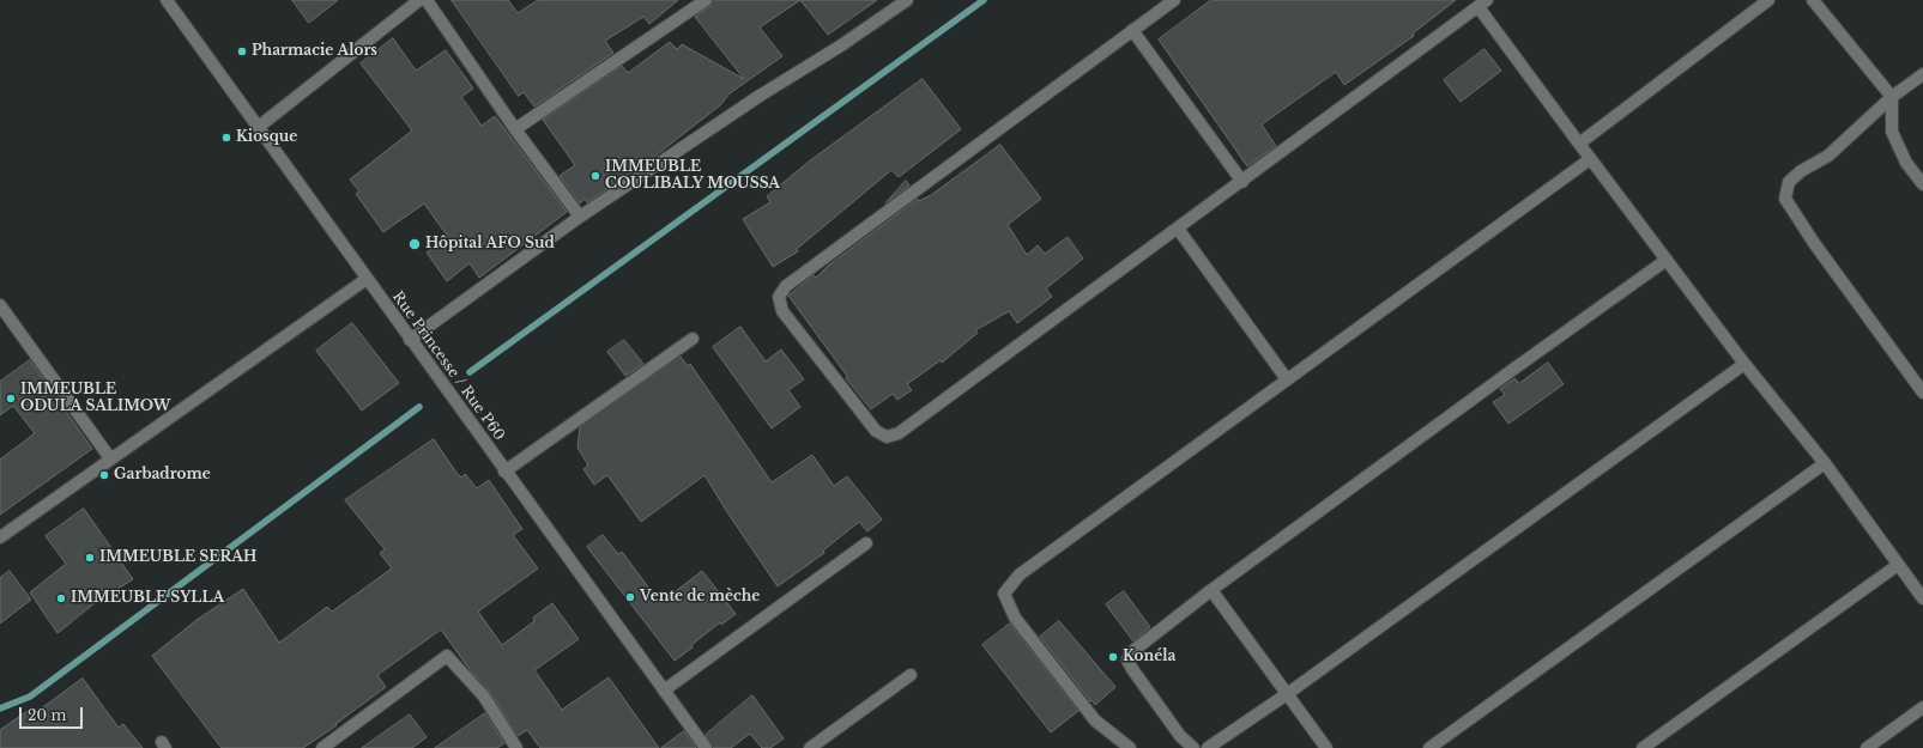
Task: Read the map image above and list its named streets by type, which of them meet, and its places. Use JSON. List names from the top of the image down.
{
  "streets": {
    "street": ["Rue Princesse / Rue P60"]
  },
  "places": [
    "Pharmacie Alors",
    "Kiosque",
    "IMMEUBLE COULIBALY MOUSSA",
    "Hôpital AFO Sud",
    "IMMEUBLE ODULA SALIMOW",
    "Garbadrome",
    "IMMEUBLE SERAH",
    "Vente de mèche",
    "IMMEUBLE SYLLA",
    "Konéla"
  ],
  "scale_bar": "20 m"
}
